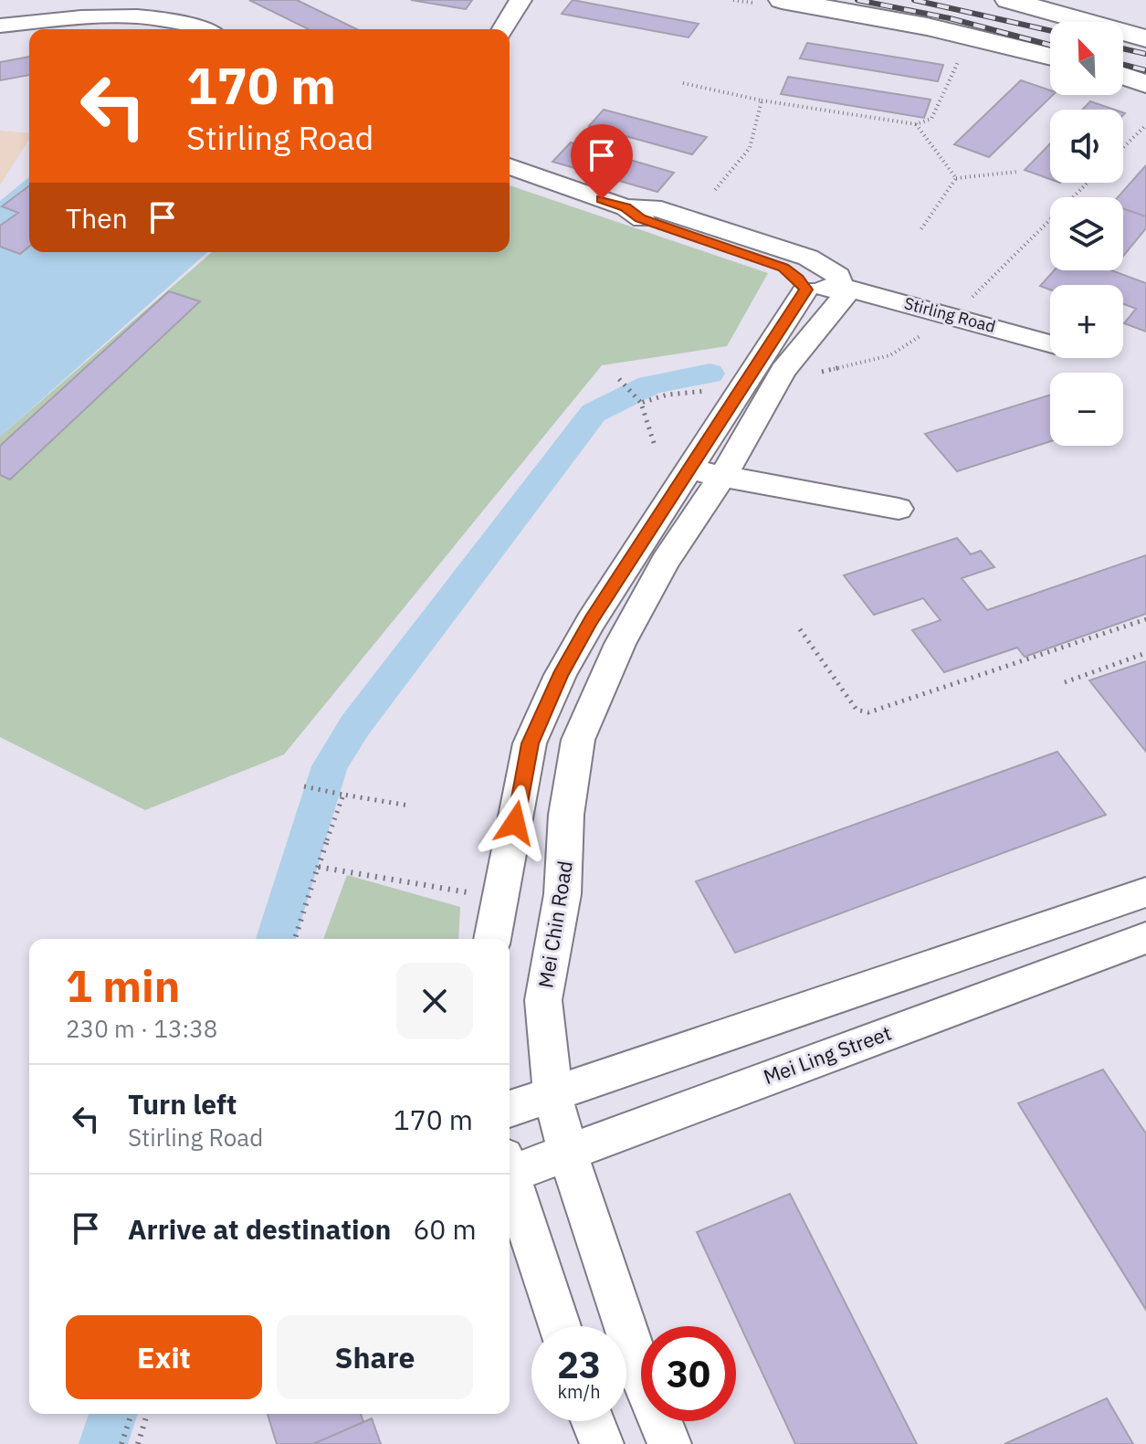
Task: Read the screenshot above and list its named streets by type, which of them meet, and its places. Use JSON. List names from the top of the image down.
{
  "streets": {
    "street": ["Stirling Road", "Mei Chin Road", "Mei Ling Street"]
  },
  "crossings": [
    ["Stirling Road", "Mei Chin Road"],
    ["Mei Chin Road", "Mei Ling Street"]
  ],
  "north": "top left",
  "page": {
    "map_buttons": ["+", "−"],
    "turn": ["170 m", "Stirling Road"],
    "then": "Then",
    "heading": ["1 min", "230 m · 13:38"],
    "list": [
      {
        "name": "Turn left",
        "note": "Stirling Road",
        "value": "170 m"
      },
      {
        "name": "Arrive at destination",
        "value": "60 m"
      }
    ],
    "buttons": ["Exit", "Share"],
    "speed": "23 km/h",
    "limit": "30"
  }
}
